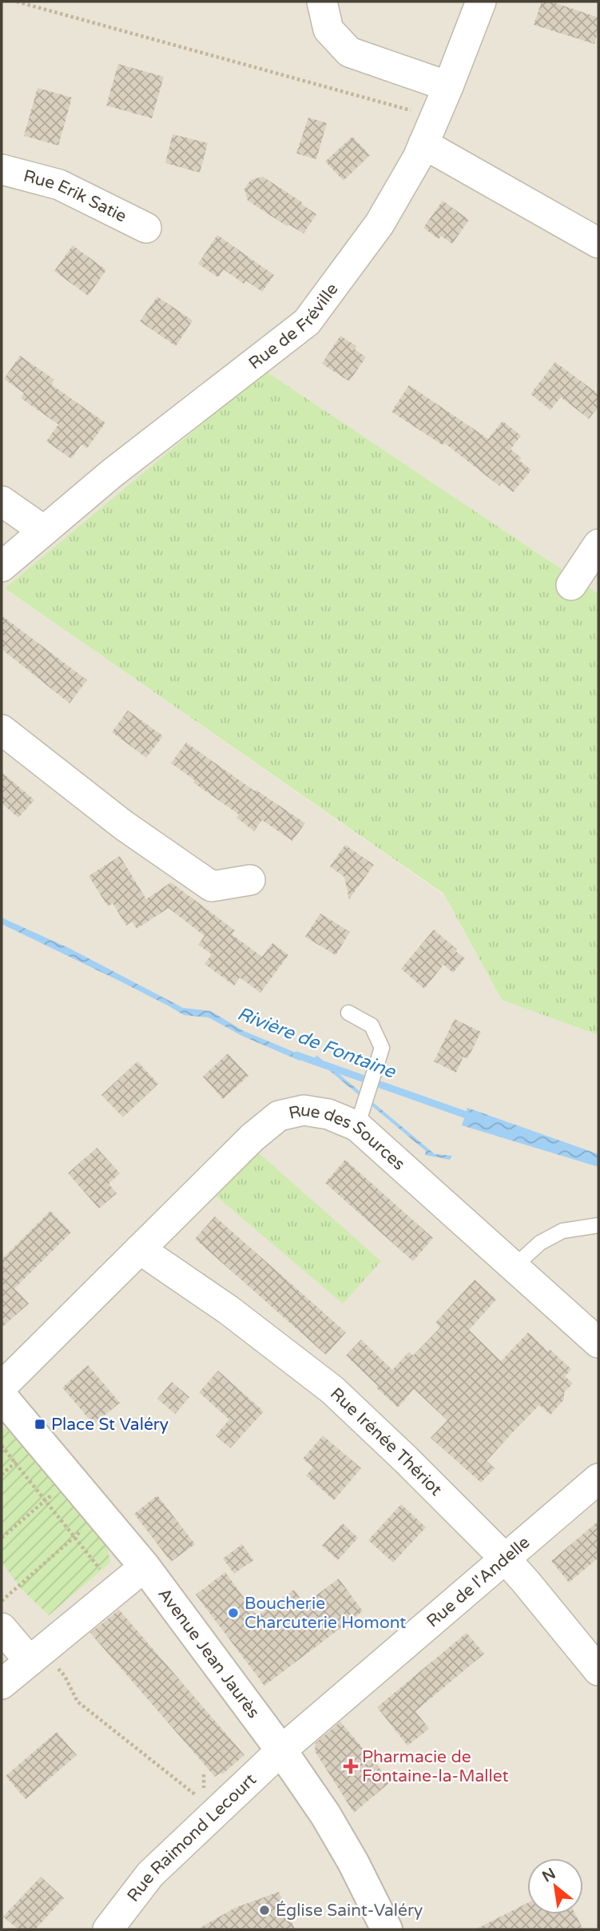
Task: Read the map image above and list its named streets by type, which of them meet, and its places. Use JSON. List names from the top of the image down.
{
  "streets": {
    "street": [
      "Rue Erik Satie",
      "Rue de Fréville",
      "Rue des Sources",
      "Rue Irénée Thériot",
      "Rue de l'Andelle",
      "Avenue Jean Jaurès",
      "Rue Raimond Lecourt"
    ]
  },
  "crossings": [
    ["Rue des Sources", "Rue Irénée Thériot"],
    ["Rue Irénée Thériot", "Rue de l'Andelle"],
    ["Rue de l'Andelle", "Avenue Jean Jaurès"],
    ["Rue de l'Andelle", "Rue Raimond Lecourt"],
    ["Avenue Jean Jaurès", "Rue Raimond Lecourt"]
  ],
  "water": ["Rivière de Fontaine"],
  "places": {
    "transit": ["Place St Valéry"],
    "other": ["Boucherie Charcuterie Homont", "Église Saint-Valéry"],
    "health": ["Pharmacie de Fontaine-la-Mallet"]
  },
  "north": "top left"
}
